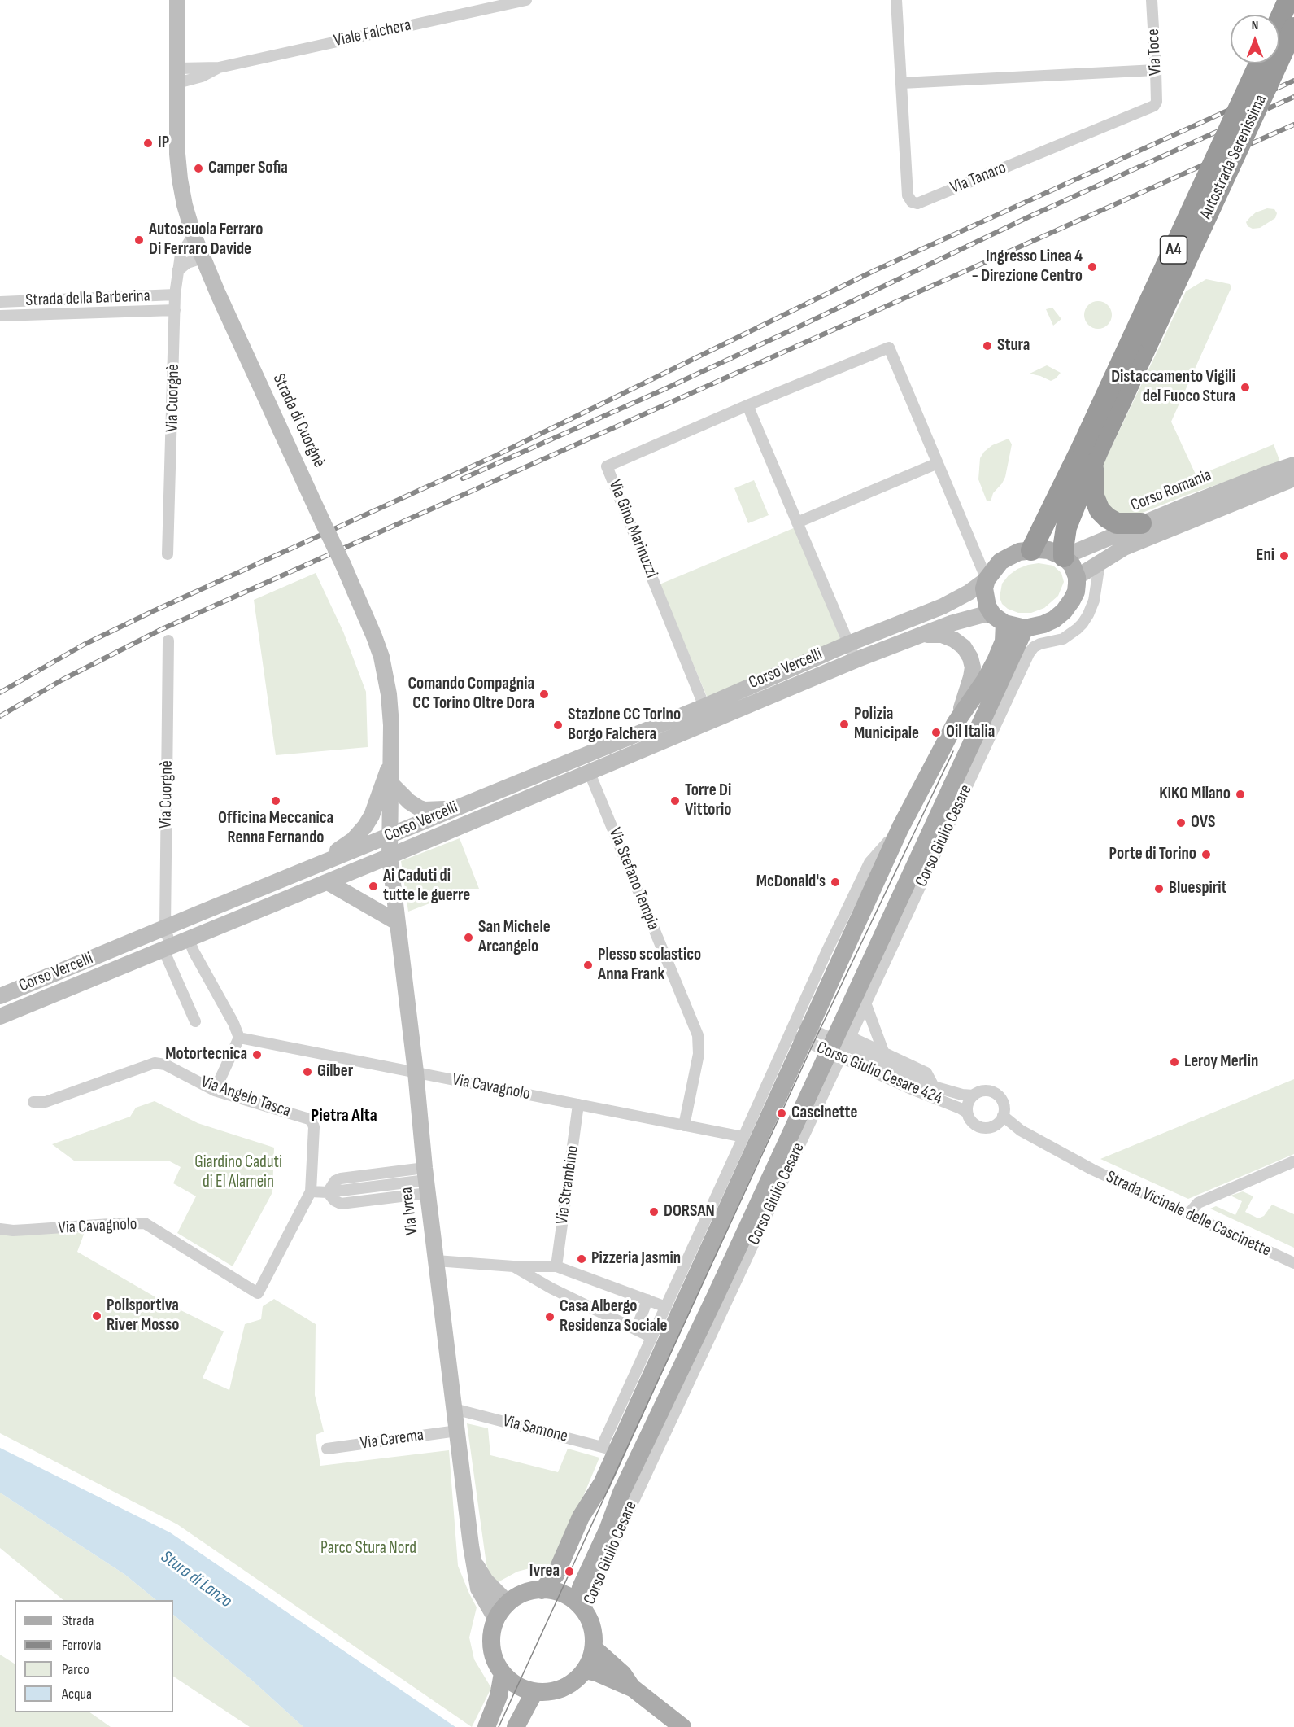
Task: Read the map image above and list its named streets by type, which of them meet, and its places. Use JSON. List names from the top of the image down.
{
  "streets": {
    "highway": ["Autostrada Serenissima", "A4"],
    "main road": [
      "Strada di Cuorgnè",
      "Corso Romania",
      "Corso Vercelli",
      "Corso Giulio Cesare",
      "Via Ivrea"
    ],
    "street": [
      "Viale Falchera",
      "Via Toce",
      "Via Tanaro",
      "Strada della Barberina",
      "Via Cuorgnè",
      "Via Gino Marinuzzi",
      "Via Stefano Tempia",
      "Corso Giulio Cesare 424",
      "Via Cavagnolo",
      "Via Angelo Tasca",
      "Via Strambino",
      "Strada Vicinale delle Cascinette",
      "Via Samone",
      "Via Carema"
    ]
  },
  "crossings": [
    ["Viale Falchera", "Strada di Cuorgnè"],
    ["Via Toce", "Via Tanaro"],
    ["Autostrada Serenissima", "Corso Romania"],
    ["Autostrada Serenissima", "Corso Vercelli"],
    ["Autostrada Serenissima", "Corso Giulio Cesare"],
    ["Strada della Barberina", "Via Cuorgnè"],
    ["Via Cuorgnè", "Strada di Cuorgnè"],
    ["Via Cuorgnè", "Corso Vercelli"],
    ["Strada di Cuorgnè", "Corso Vercelli"],
    ["Strada di Cuorgnè", "Via Ivrea"],
    ["Corso Romania", "Corso Vercelli"],
    ["Corso Romania", "Corso Giulio Cesare"],
    ["Via Gino Marinuzzi", "Corso Vercelli"],
    ["Corso Vercelli", "Corso Giulio Cesare"],
    ["Corso Vercelli", "Via Stefano Tempia"],
    ["Corso Vercelli", "Via Ivrea"],
    ["Corso Giulio Cesare", "Corso Giulio Cesare 424"],
    ["Corso Giulio Cesare", "Via Ivrea"],
    ["Via Stefano Tempia", "Via Cavagnolo"],
    ["Via Cavagnolo", "Via Angelo Tasca"],
    ["Via Cavagnolo", "Via Strambino"],
    ["Via Cavagnolo", "Via Ivrea"],
    ["Via Ivrea", "Via Samone"],
    ["Via Ivrea", "Via Carema"]
  ],
  "districts": ["Pietra Alta"],
  "water": ["Stura di Lanzo"],
  "parks": ["Giardino Caduti di El Alamein", "Parco Stura Nord"],
  "places": [
    "IP",
    "Camper Sofia",
    "Autoscuola Ferraro Di Ferraro Davide",
    "Ingresso Linea 4 - Direzione Centro",
    "Stura",
    "Distaccamento Vigili del Fuoco Stura",
    "Eni",
    "Comando Compagnia CC Torino Oltre Dora",
    "Polizia Municipale",
    "Stazione CC Torino Borgo Falchera",
    "Oil Italia",
    "KIKO Milano",
    "Officina Meccanica Renna Fernando",
    "Torre Di Vittorio",
    "OVS",
    "Porte di Torino",
    "McDonald's",
    "Ai Caduti di tutte le guerre",
    "Bluespirit",
    "San Michele Arcangelo",
    "Plesso scolastico Anna Frank",
    "Motortecnica",
    "Leroy Merlin",
    "Gilber",
    "Cascinette",
    "DORSAN",
    "Pizzeria Jasmin",
    "Polisportiva River Mosso",
    "Casa Albergo Residenza Sociale",
    "Ivrea"
  ],
  "legend": [
    "Strada",
    "Ferrovia",
    "Parco",
    "Acqua"
  ],
  "north": "top"
}
